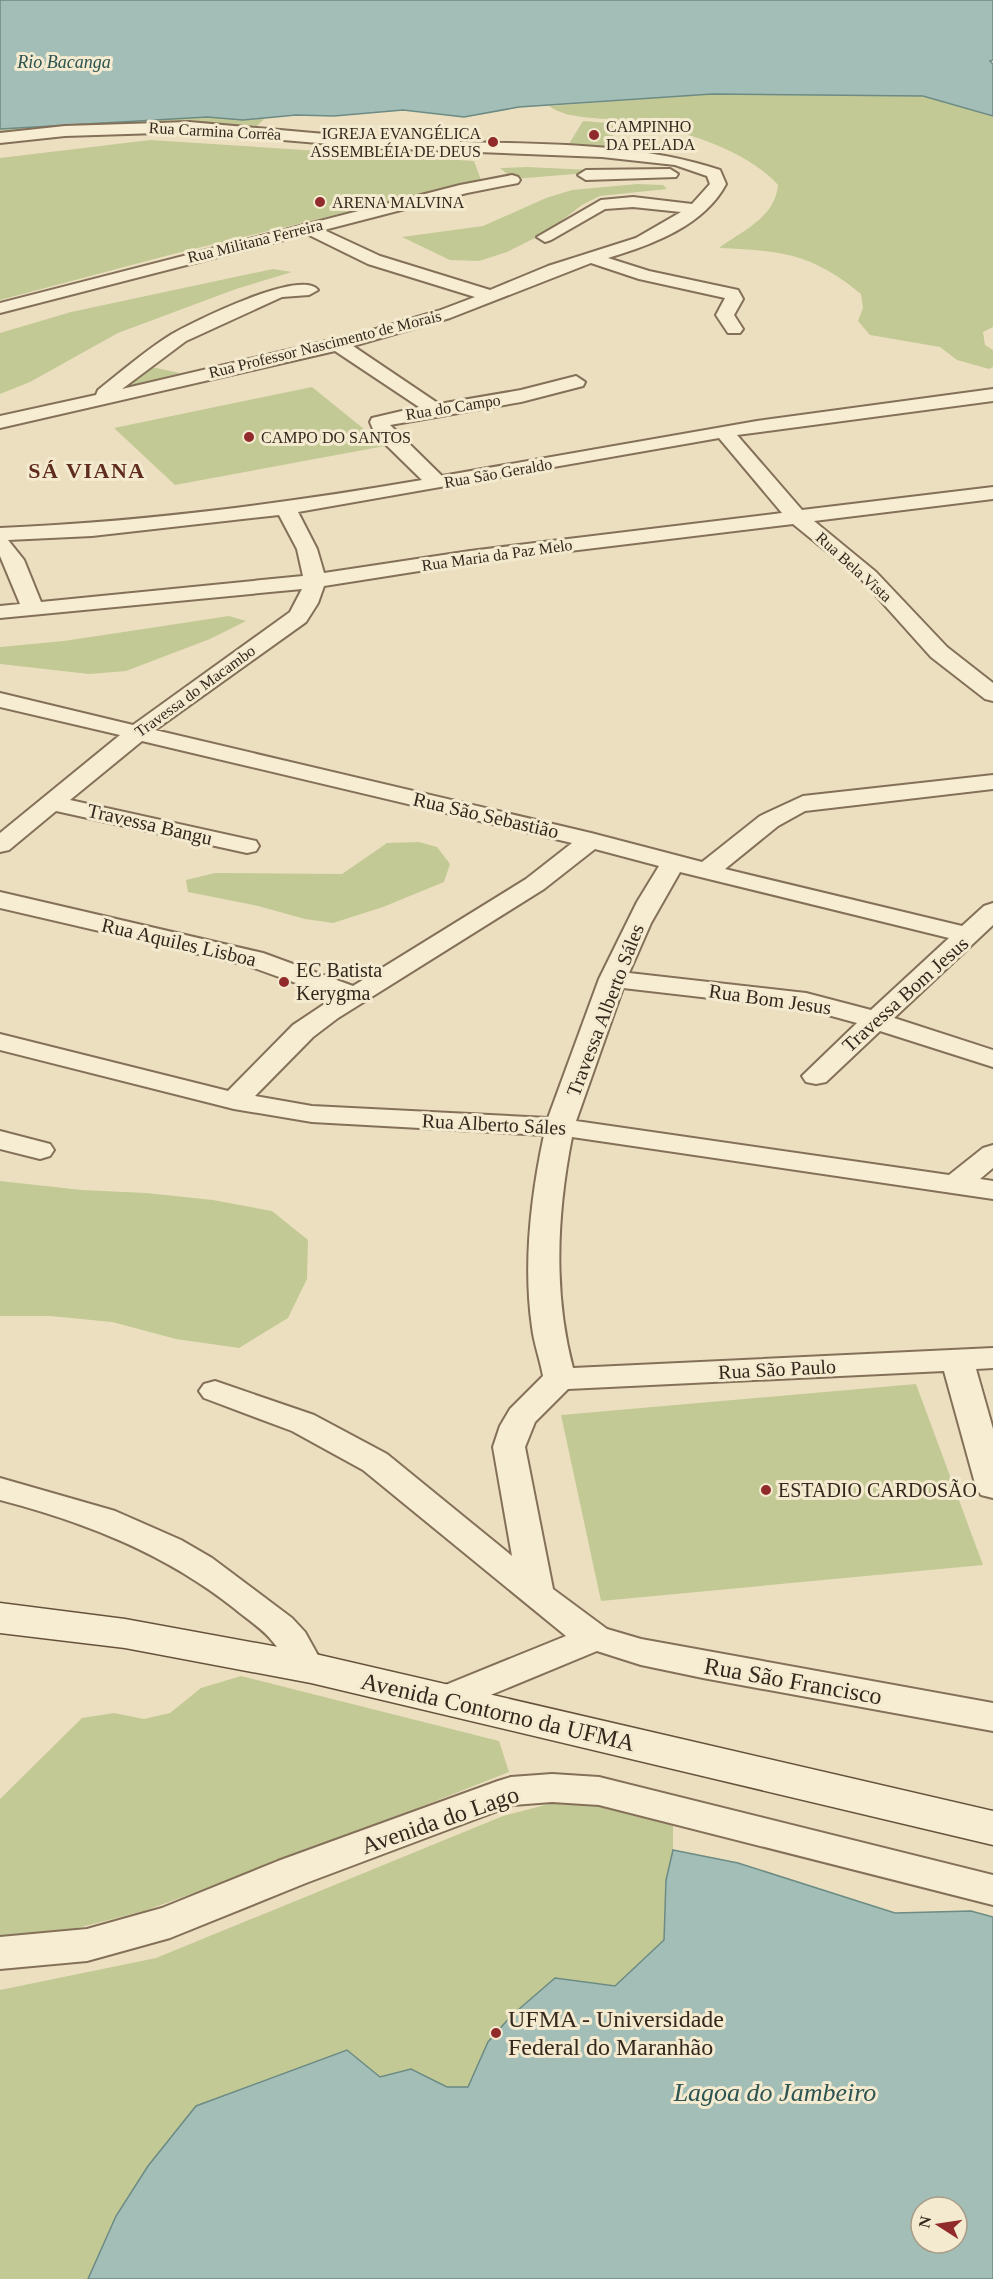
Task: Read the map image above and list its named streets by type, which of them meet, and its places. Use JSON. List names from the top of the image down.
{
  "streets": {
    "main road": ["Avenida Contorno da UFMA"],
    "street": [
      "Rua Carmina Corrêa",
      "Rua Militana Ferreira",
      "Rua Professor Nascimento de Morais",
      "Rua do Campo",
      "Rua São Geraldo",
      "Rua Maria da Paz Melo",
      "Rua Bela Vista",
      "Travessa do Macambo",
      "Rua São Sebastião",
      "Travessa Bangu",
      "Rua Aquiles Lisboa",
      "Travessa Bom Jesus",
      "Rua Bom Jesus",
      "Travessa Alberto Sáles",
      "Rua Alberto Sáles",
      "Rua São Paulo",
      "Rua São Francisco",
      "Avenida do Lago"
    ]
  },
  "crossings": [
    ["Rua do Campo", "Rua São Geraldo"],
    ["Rua São Geraldo", "Rua Bela Vista"],
    ["Rua Maria da Paz Melo", "Rua Bela Vista"],
    ["Rua Maria da Paz Melo", "Travessa do Macambo"],
    ["Travessa do Macambo", "Rua São Sebastião"],
    ["Travessa do Macambo", "Travessa Bangu"],
    ["Rua São Sebastião", "Travessa Bom Jesus"],
    ["Rua São Sebastião", "Travessa Alberto Sáles"],
    ["Travessa Bom Jesus", "Rua Bom Jesus"],
    ["Rua Bom Jesus", "Travessa Alberto Sáles"],
    ["Travessa Alberto Sáles", "Rua Alberto Sáles"],
    ["Travessa Alberto Sáles", "Rua São Paulo"]
  ],
  "districts": ["SÁ VIANA"],
  "water": ["Rio Bacanga", "Lagoa do Jambeiro"],
  "places": [
    "CAMPINHO DA PELADA",
    "IGREJA EVANGÉLICA ASSEMBLÉIA DE DEUS",
    "ARENA MALVINA",
    "CAMPO DO SANTOS",
    "EC Batista Kerygma",
    "ESTADIO CARDOSÃO",
    "UFMA - Universidade Federal do Maranhão"
  ],
  "north": "left"
}
